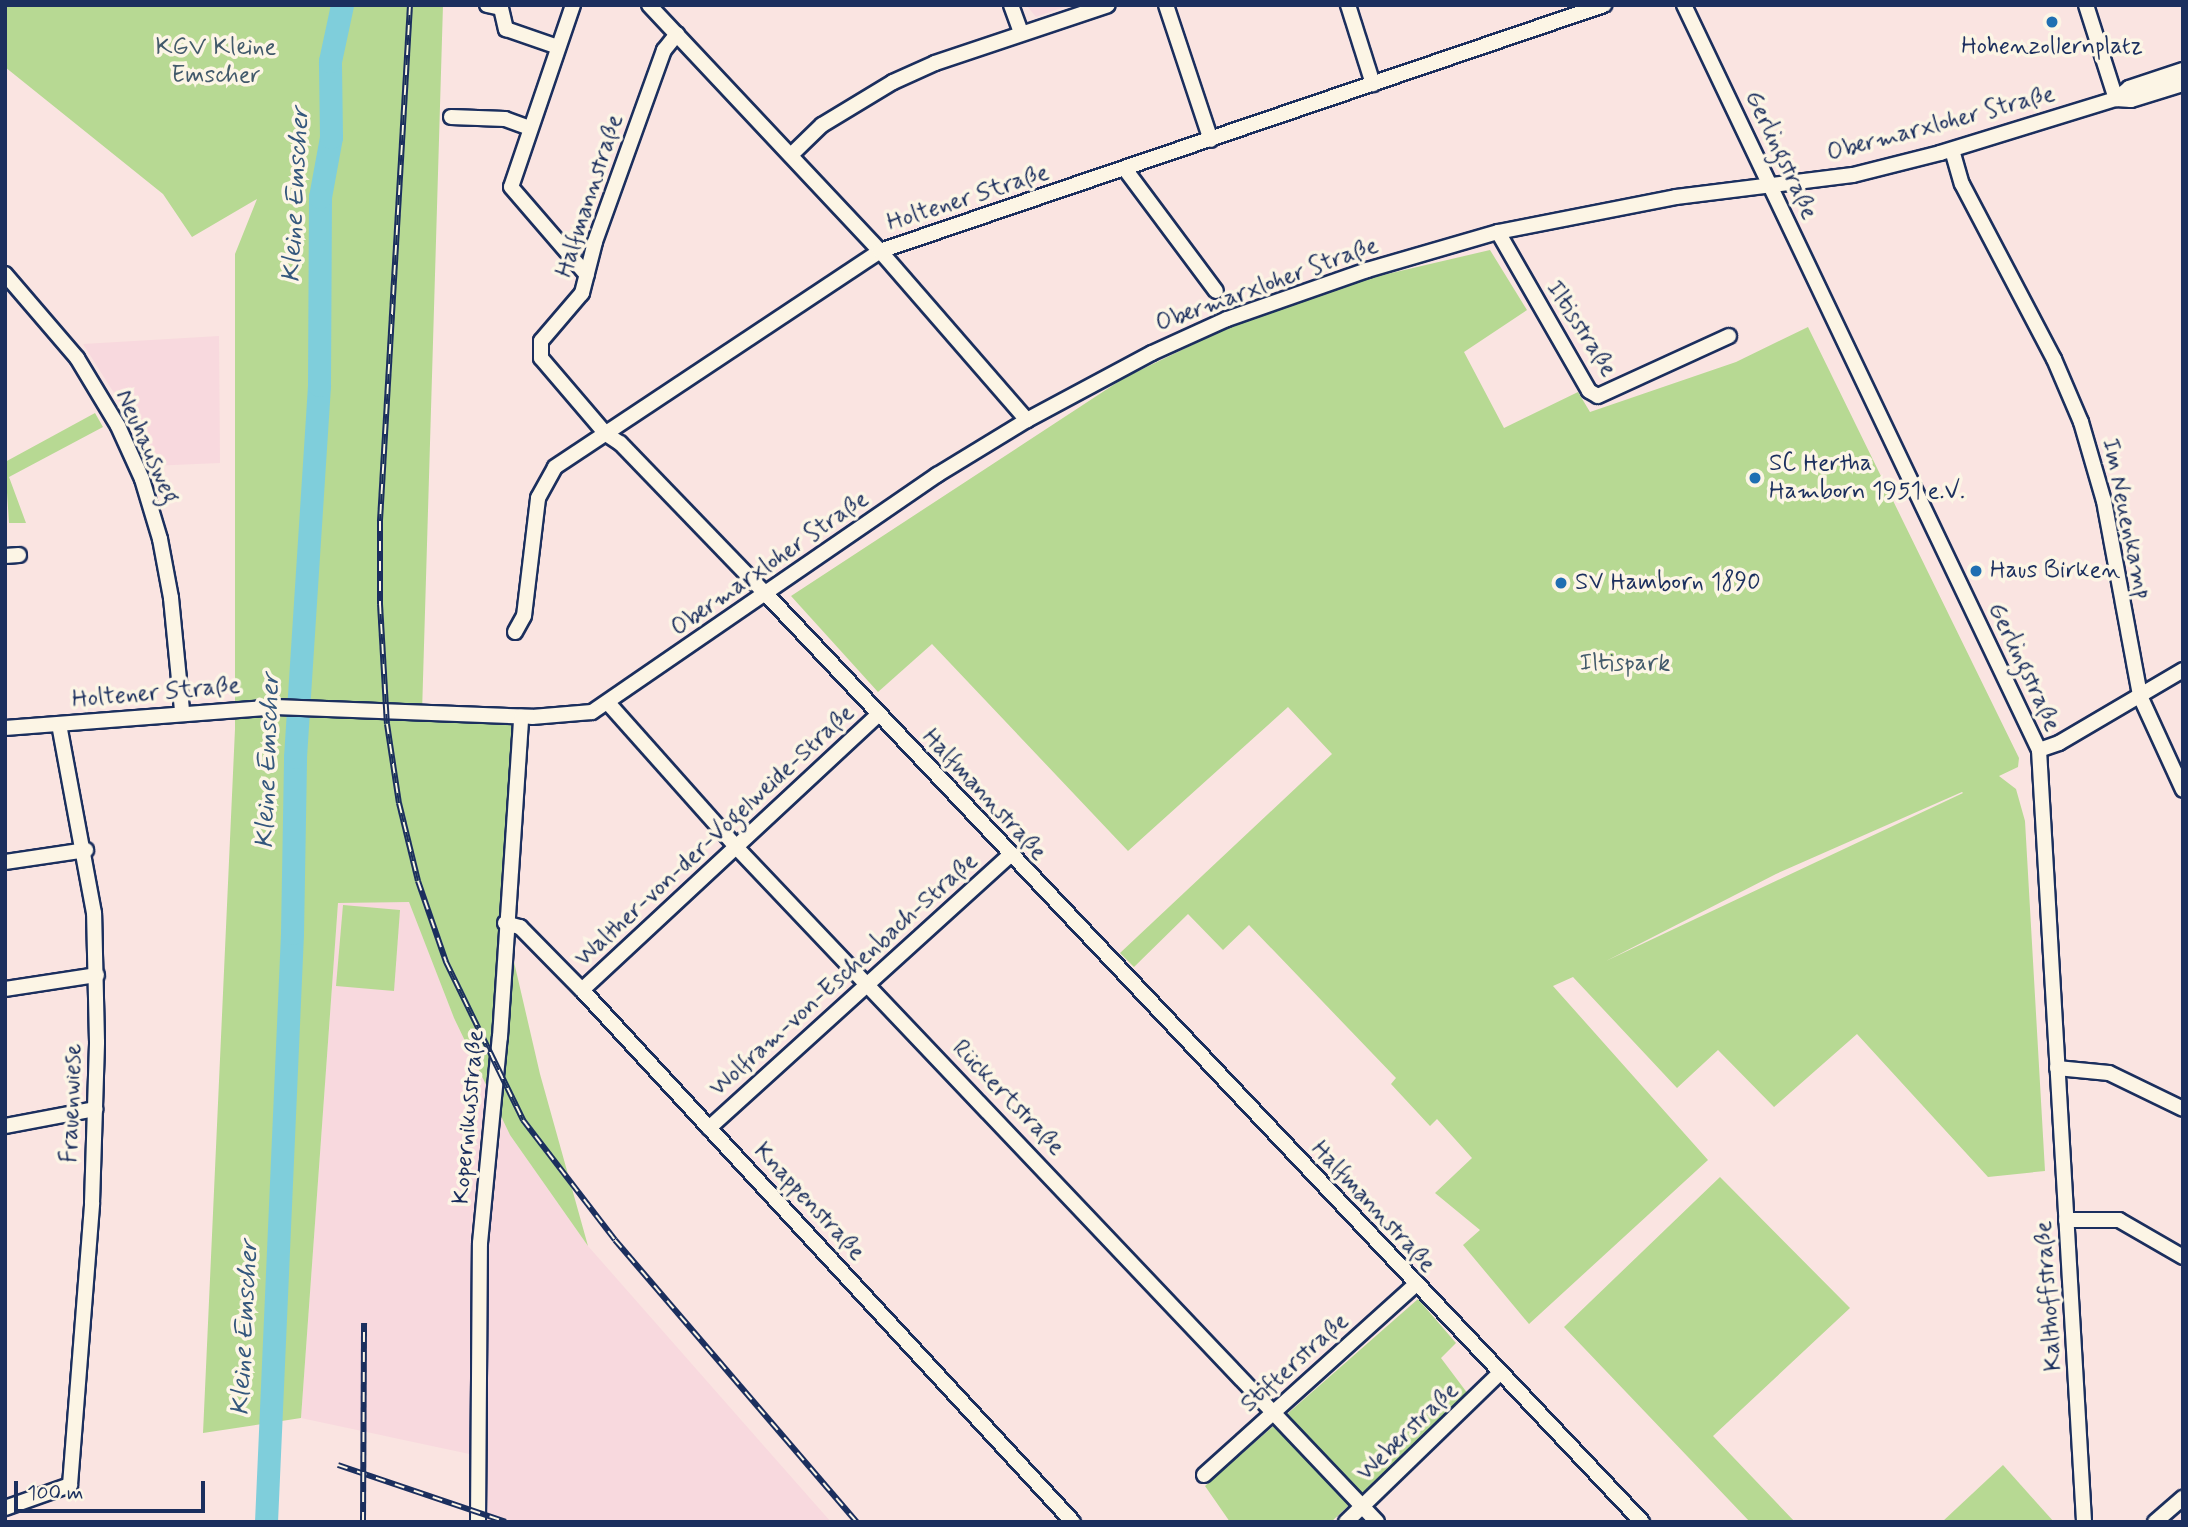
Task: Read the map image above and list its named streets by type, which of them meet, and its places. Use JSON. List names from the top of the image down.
{
  "streets": {
    "street": [
      "Obermarxloher Straße",
      "Gerlingstraße",
      "Halfmannstraße",
      "Holtener Straße",
      "Iltisstraße",
      "Neuhausweg",
      "Im Neuenkamp",
      "Walther-von-der-Vogelweide-Straße",
      "Wolfram-von-Eschenbach-Straße",
      "Rückertstraße",
      "Frauenwiese",
      "Kopernikusstraße",
      "Knappenstraße",
      "Kalthoffstraße",
      "Stifterstraße",
      "Weberstraße"
    ]
  },
  "crossings": [
    ["Obermarxloher Straße", "Gerlingstraße"],
    ["Obermarxloher Straße", "Halfmannstraße"],
    ["Obermarxloher Straße", "Holtener Straße"],
    ["Obermarxloher Straße", "Iltisstraße"],
    ["Obermarxloher Straße", "Im Neuenkamp"],
    ["Obermarxloher Straße", "Rückertstraße"],
    ["Obermarxloher Straße", "Kopernikusstraße"],
    ["Gerlingstraße", "Kalthoffstraße"],
    ["Halfmannstraße", "Holtener Straße"],
    ["Halfmannstraße", "Walther-von-der-Vogelweide-Straße"],
    ["Halfmannstraße", "Wolfram-von-Eschenbach-Straße"],
    ["Halfmannstraße", "Stifterstraße"],
    ["Halfmannstraße", "Weberstraße"],
    ["Holtener Straße", "Neuhausweg"],
    ["Holtener Straße", "Frauenwiese"],
    ["Holtener Straße", "Kopernikusstraße"],
    ["Walther-von-der-Vogelweide-Straße", "Rückertstraße"],
    ["Walther-von-der-Vogelweide-Straße", "Knappenstraße"],
    ["Wolfram-von-Eschenbach-Straße", "Rückertstraße"],
    ["Wolfram-von-Eschenbach-Straße", "Knappenstraße"],
    ["Rückertstraße", "Stifterstraße"],
    ["Rückertstraße", "Weberstraße"],
    ["Kopernikusstraße", "Knappenstraße"]
  ],
  "water": ["Kleine Emscher"],
  "parks": ["KGV Kleine Emscher", "Iltispark"],
  "places": [
    "Hohenzollernplatz",
    "SC Hertha Hamborn 1951 e.V.",
    "Haus Birken",
    "SV Hamborn 1890"
  ],
  "scale_bar": "100 m"
}
